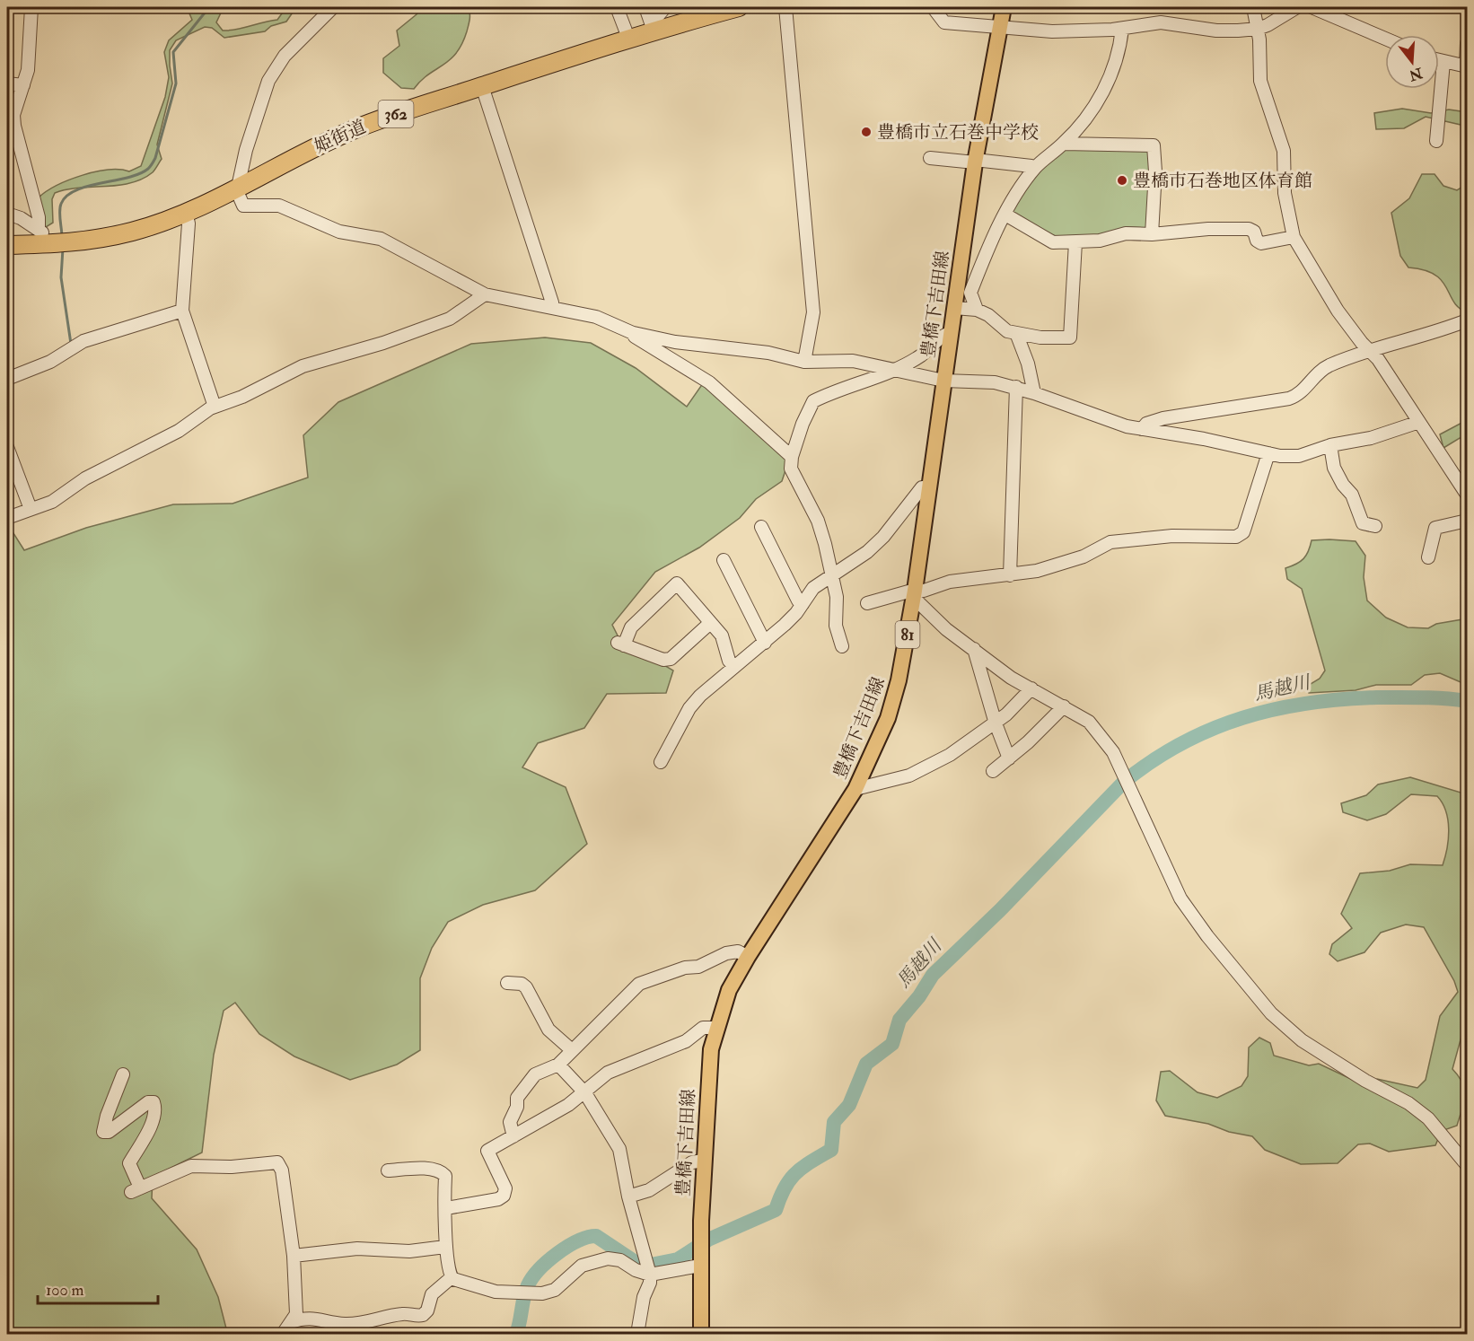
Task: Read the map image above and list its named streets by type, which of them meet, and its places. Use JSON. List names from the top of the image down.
{
  "streets": {
    "highway": ["362", "姫街道"],
    "main road": ["豊橋下吉田線", "81"]
  },
  "water": ["馬越川"],
  "places": ["豊橋市立石巻中学校", "豊橋市石巻地区体育館"],
  "scale_bar": "100 m",
  "north": "bottom"
}
